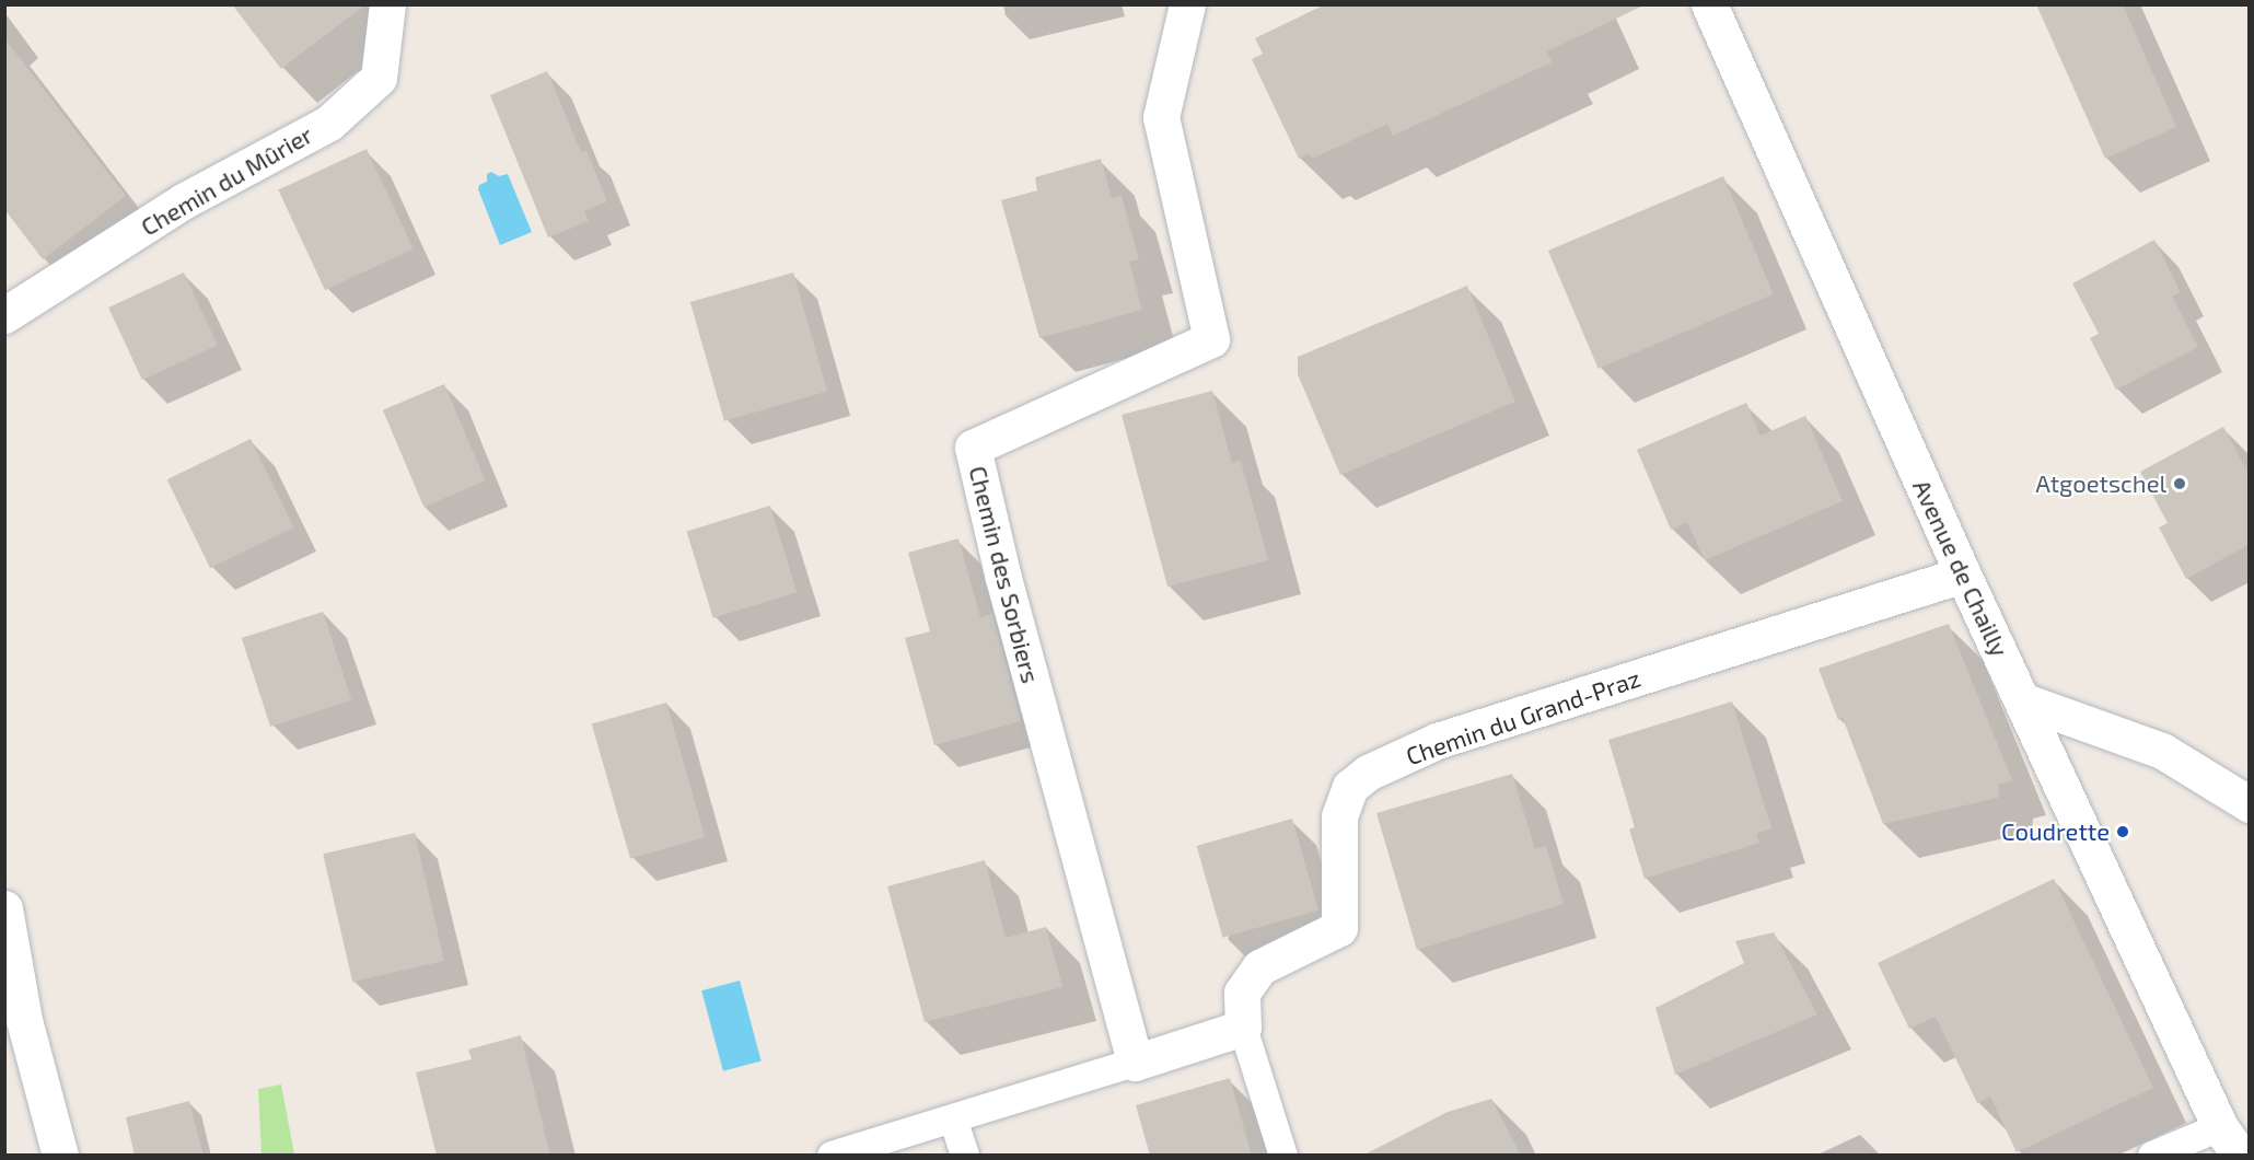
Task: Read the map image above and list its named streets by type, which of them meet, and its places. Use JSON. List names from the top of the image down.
{
  "streets": {
    "street": [
      "Chemin du Mûrier",
      "Avenue de Chailly",
      "Chemin des Sorbiers",
      "Chemin du Grand-Praz"
    ]
  },
  "crossings": [
    ["Avenue de Chailly", "Chemin du Grand-Praz"]
  ],
  "places": ["Atgoetschel", "Coudrette"]
}
